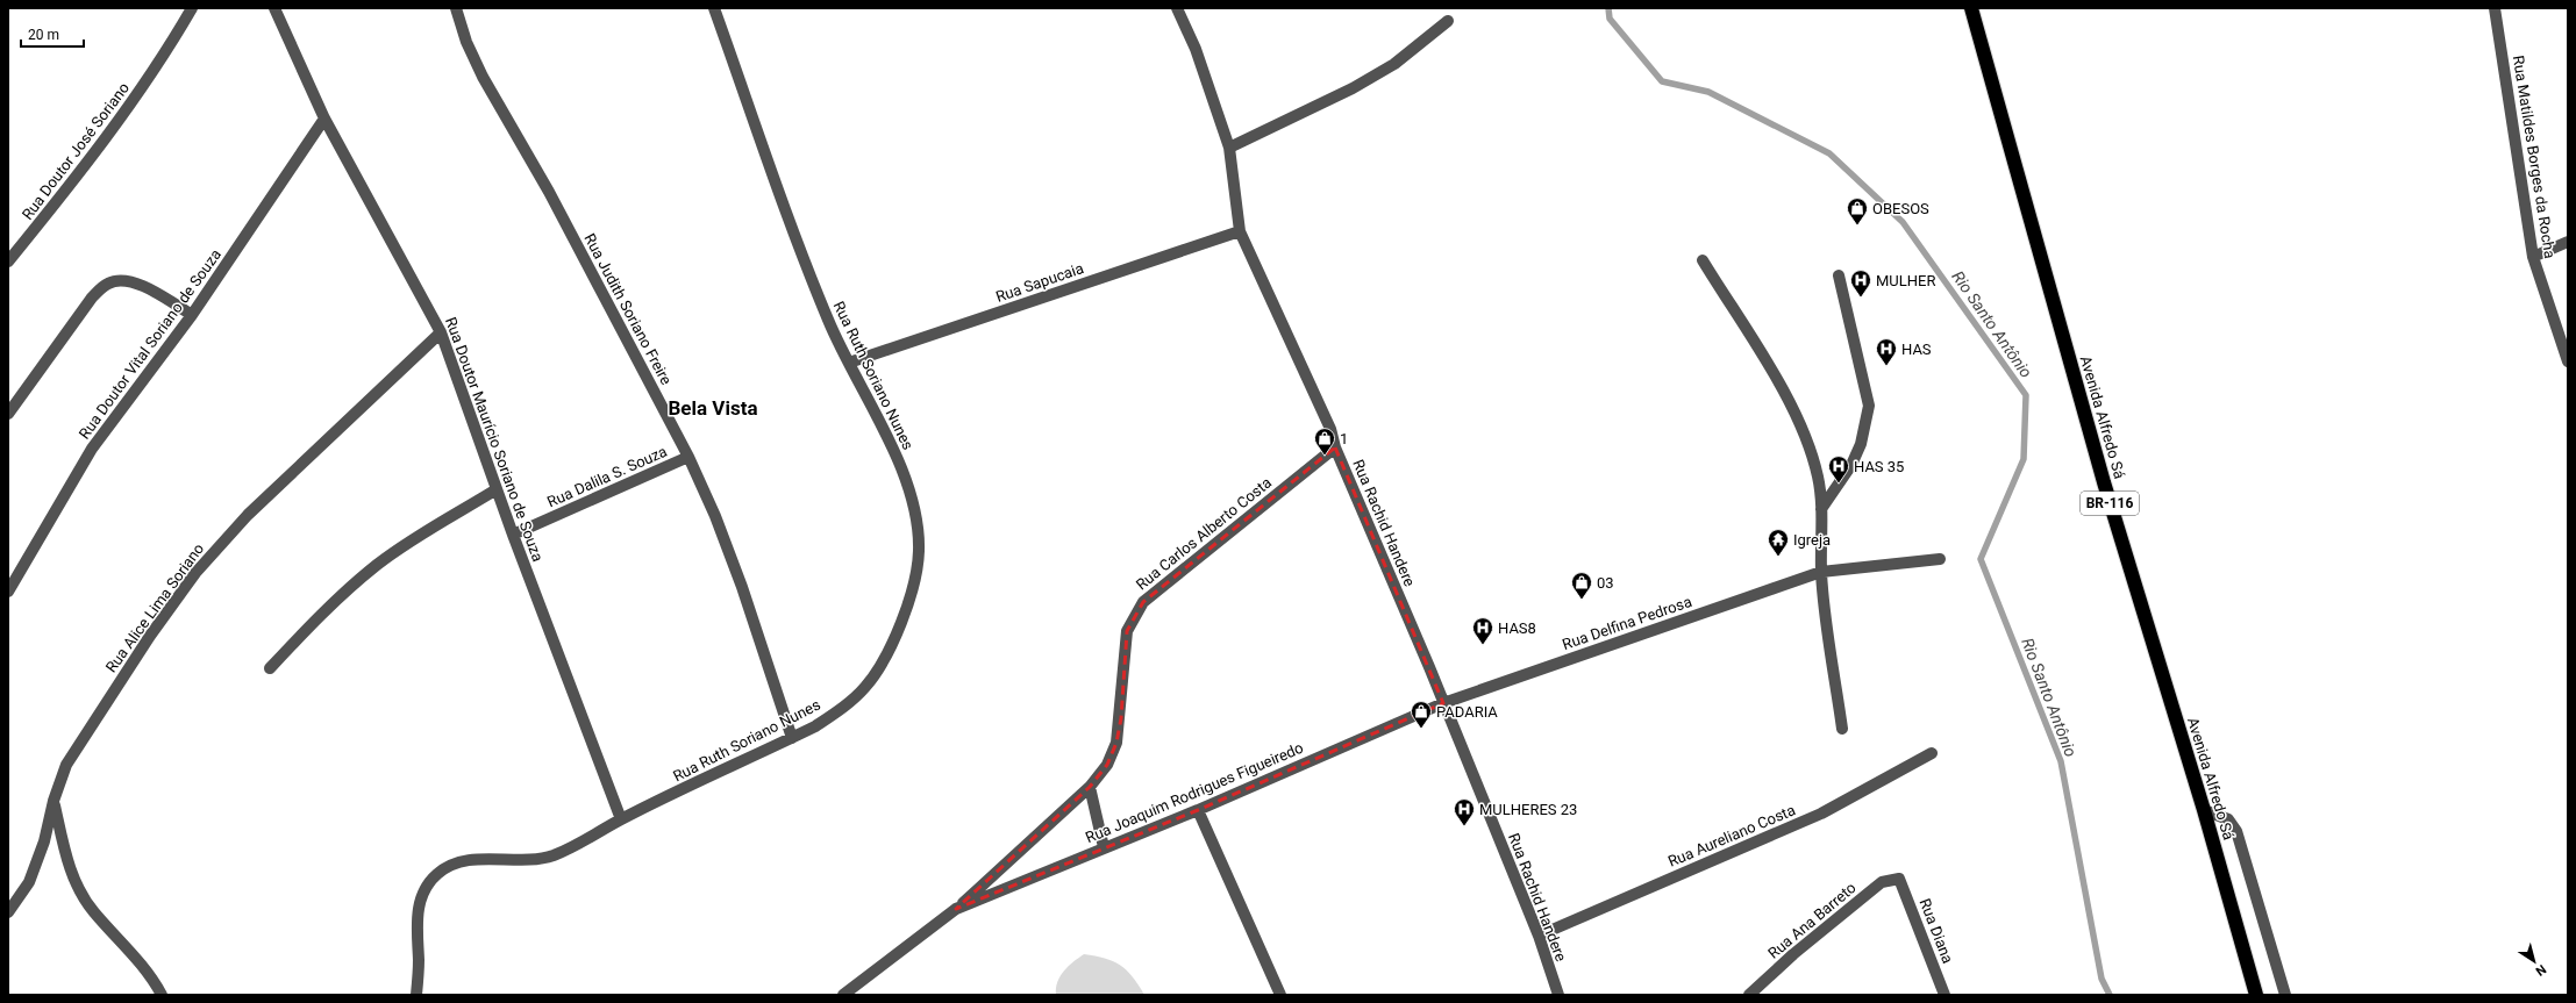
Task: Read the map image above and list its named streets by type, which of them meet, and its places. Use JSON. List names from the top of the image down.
{
  "streets": {
    "highway": ["Avenida Alfredo Sá", "BR-116"],
    "street": [
      "Rua Doutor José Soriano",
      "Rua Matildes Borges da Rocha",
      "Rua Sapucaia",
      "Rua Judith Soriano Freire",
      "Rua Doutor Vital Soriano de Souza",
      "Rua Ruth Soriano Nunes",
      "Rua Doutor Maurício Soriano de Souza",
      "Rua Dalila S. Souza",
      "Rua Rachid Handere",
      "Rua Carlos Alberto Costa",
      "Rua Alice Lima Soriano",
      "Rua Delfina Pedrosa",
      "Rua Joaquim Rodrigues Figueiredo",
      "Rua Aureliano Costa",
      "Rua Ana Barreto",
      "Rua Diana"
    ]
  },
  "crossings": [
    ["Rua Sapucaia", "Rua Ruth Soriano Nunes"],
    ["Rua Sapucaia", "Rua Rachid Handere"],
    ["Rua Judith Soriano Freire", "Rua Ruth Soriano Nunes"],
    ["Rua Judith Soriano Freire", "Rua Dalila S. Souza"],
    ["Rua Doutor Vital Soriano de Souza", "Rua Doutor Maurício Soriano de Souza"],
    ["Rua Ruth Soriano Nunes", "Rua Doutor Maurício Soriano de Souza"],
    ["Rua Doutor Maurício Soriano de Souza", "Rua Dalila S. Souza"],
    ["Rua Doutor Maurício Soriano de Souza", "Rua Alice Lima Soriano"],
    ["Rua Rachid Handere", "Rua Carlos Alberto Costa"],
    ["Rua Rachid Handere", "Rua Delfina Pedrosa"],
    ["Rua Rachid Handere", "Rua Joaquim Rodrigues Figueiredo"],
    ["Rua Rachid Handere", "Rua Aureliano Costa"],
    ["Rua Carlos Alberto Costa", "Rua Joaquim Rodrigues Figueiredo"],
    ["Rua Delfina Pedrosa", "Rua Joaquim Rodrigues Figueiredo"],
    ["Rua Ana Barreto", "Rua Diana"]
  ],
  "districts": ["Bela Vista"],
  "water": ["Rio Santo Antônio"],
  "places": {
    "shop": [
      "OBESOS",
      "1",
      "03",
      "PADARIA"
    ],
    "hospital": [
      "MULHER",
      "HAS",
      "HAS 35",
      "HAS8",
      "MULHERES 23"
    ],
    "temple": ["Igreja"]
  },
  "scale_bar": "20 m",
  "north": "bottom right"
}
